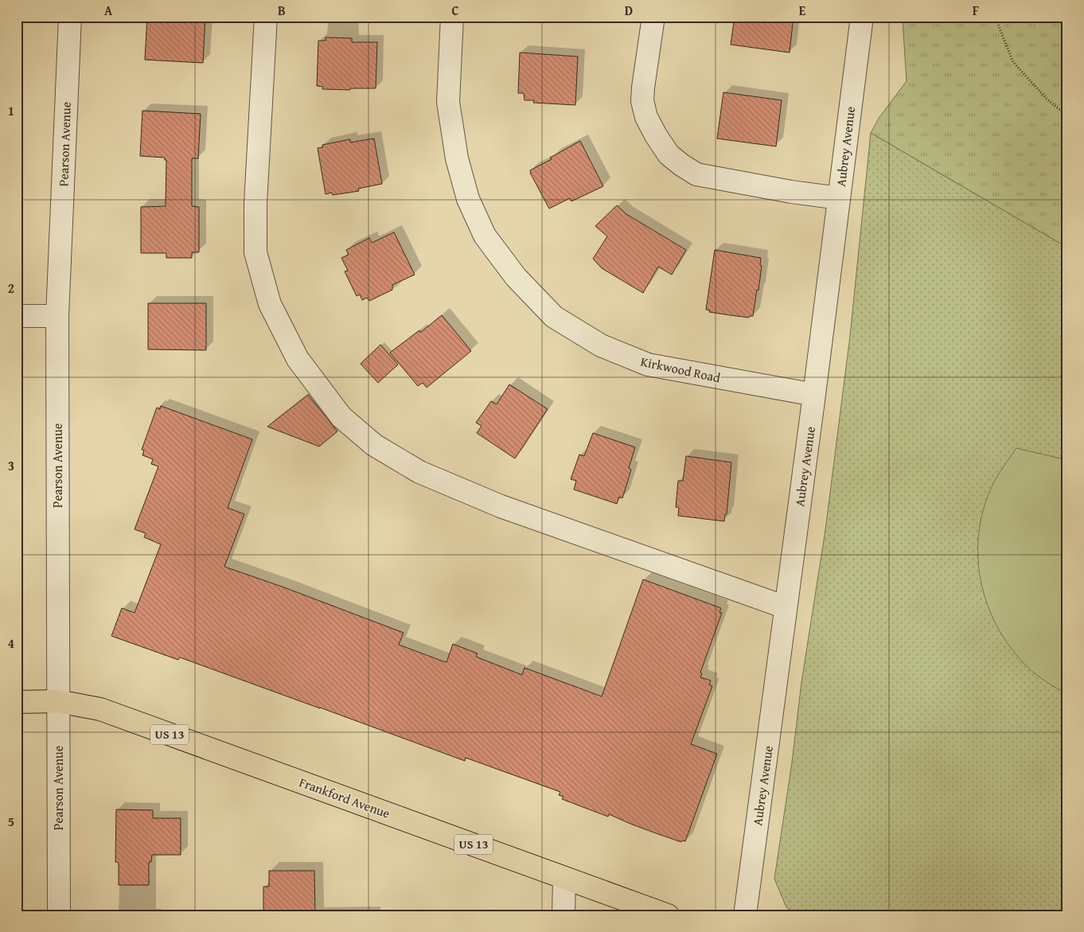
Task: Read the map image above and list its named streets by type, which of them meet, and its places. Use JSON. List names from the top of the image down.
{
  "streets": {
    "main road": ["US 13", "Frankford Avenue"],
    "street": ["Pearson Avenue", "Aubrey Avenue", "Kirkwood Road"]
  },
  "crossings": [
    ["Pearson Avenue", "Frankford Avenue"],
    ["Aubrey Avenue", "Kirkwood Road"]
  ],
  "grid": {
    "columns": [
      "A",
      "B",
      "C",
      "D",
      "E",
      "F"
    ],
    "rows": [
      "1",
      "2",
      "3",
      "4",
      "5"
    ]
  }
}
